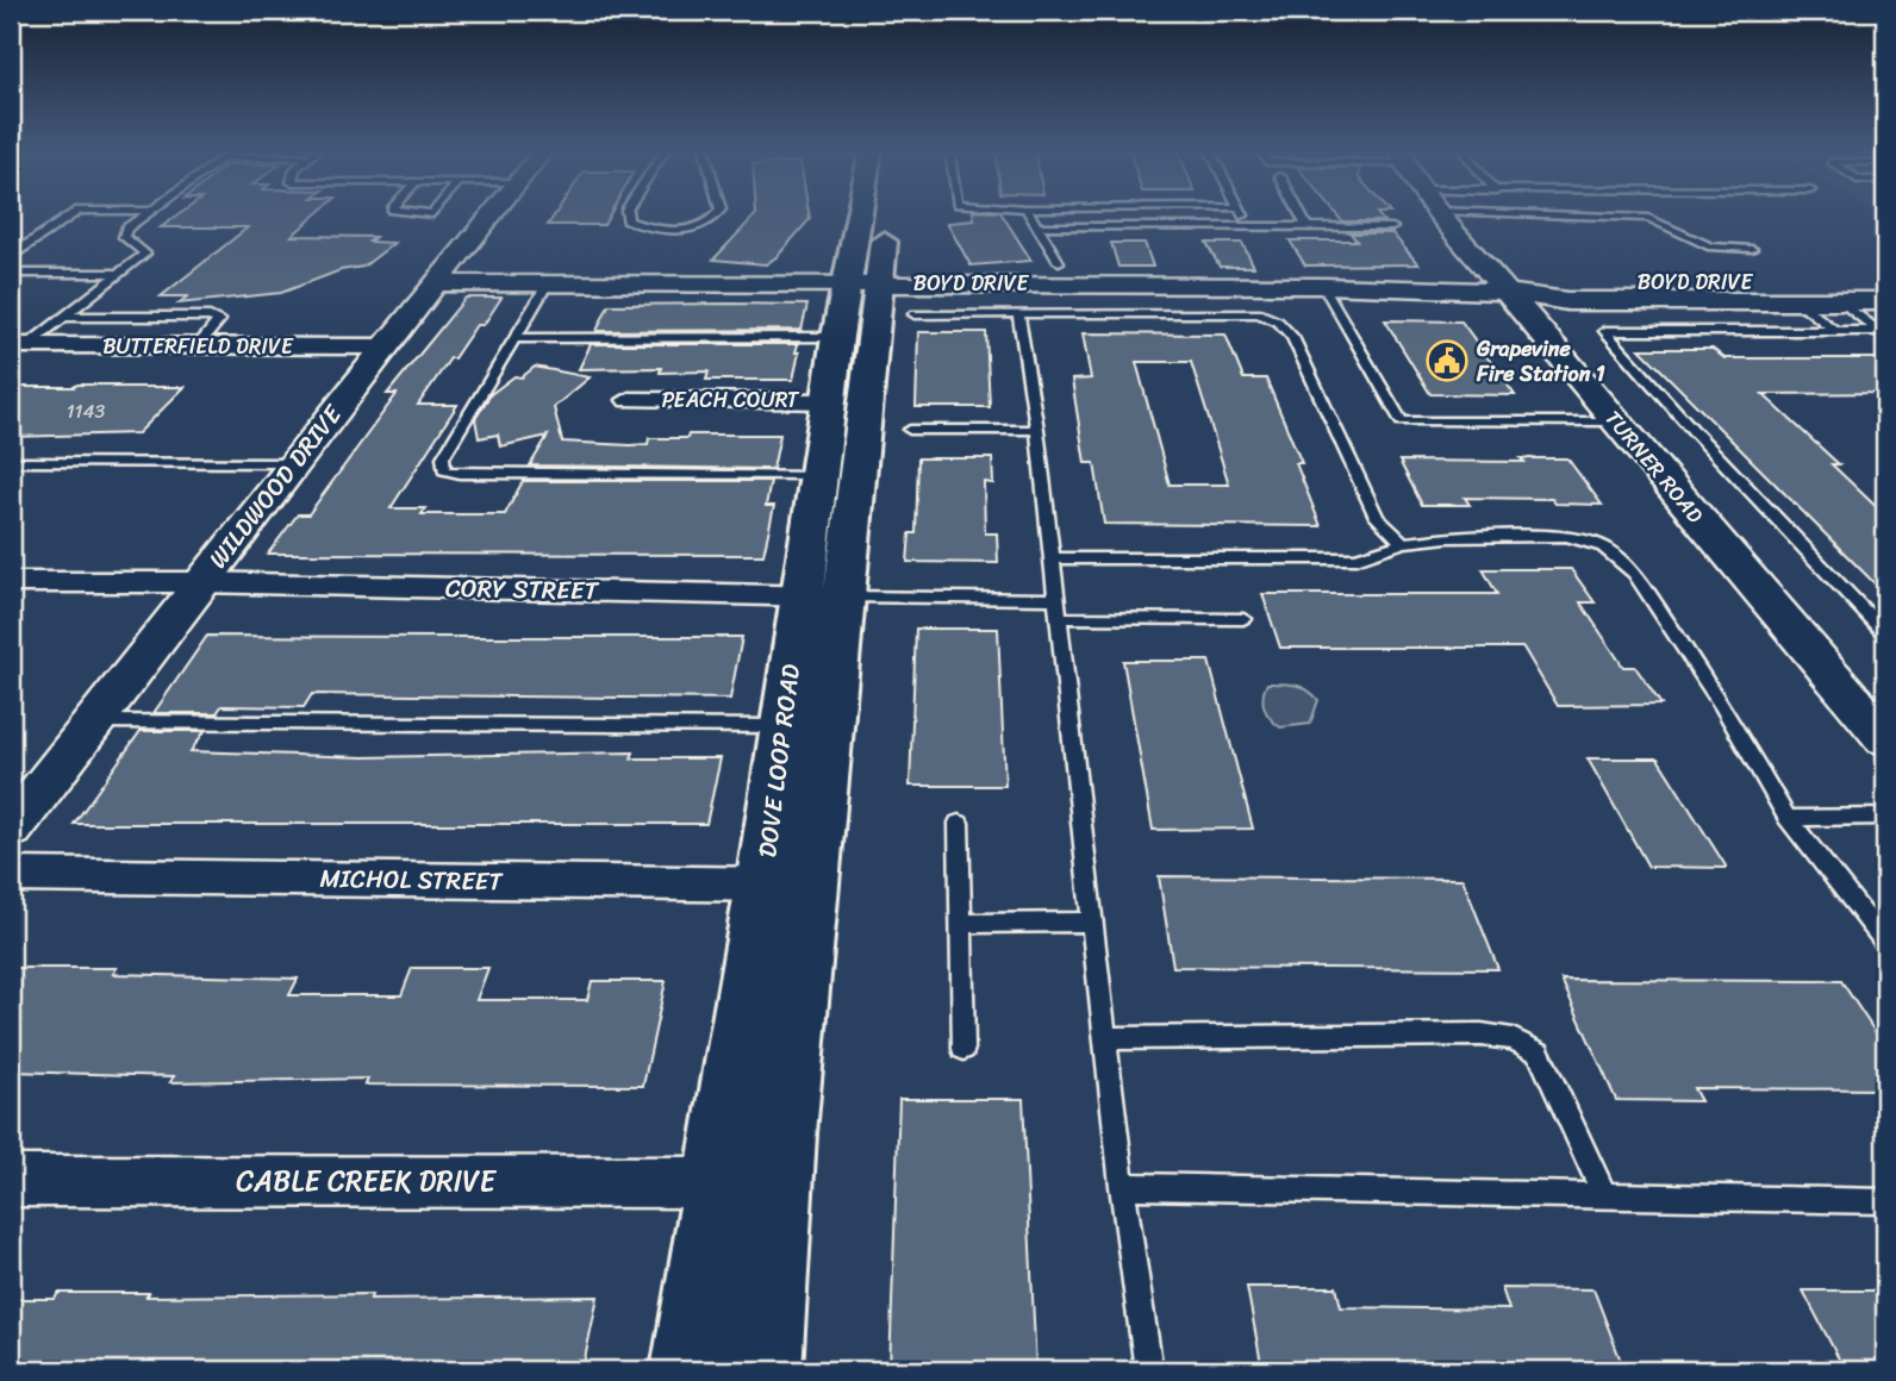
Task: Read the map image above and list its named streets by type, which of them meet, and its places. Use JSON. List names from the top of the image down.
{
  "streets": {
    "main road": ["DOVE LOOP ROAD"],
    "street": [
      "BOYD DRIVE",
      "BUTTERFIELD DRIVE",
      "PEACH COURT",
      "TURNER ROAD",
      "WILDWOOD DRIVE",
      "CORY STREET",
      "MICHOL STREET",
      "CABLE CREEK DRIVE"
    ]
  },
  "crossings": [
    ["BOYD DRIVE", "TURNER ROAD"],
    ["BOYD DRIVE", "WILDWOOD DRIVE"],
    ["BOYD DRIVE", "DOVE LOOP ROAD"],
    ["BUTTERFIELD DRIVE", "WILDWOOD DRIVE"],
    ["PEACH COURT", "DOVE LOOP ROAD"],
    ["WILDWOOD DRIVE", "CORY STREET"],
    ["CORY STREET", "DOVE LOOP ROAD"],
    ["DOVE LOOP ROAD", "MICHOL STREET"],
    ["DOVE LOOP ROAD", "CABLE CREEK DRIVE"]
  ],
  "places": {
    "public building": ["Grapevine Fire Station 1"]
  },
  "house_numbers": ["1143"]
}
